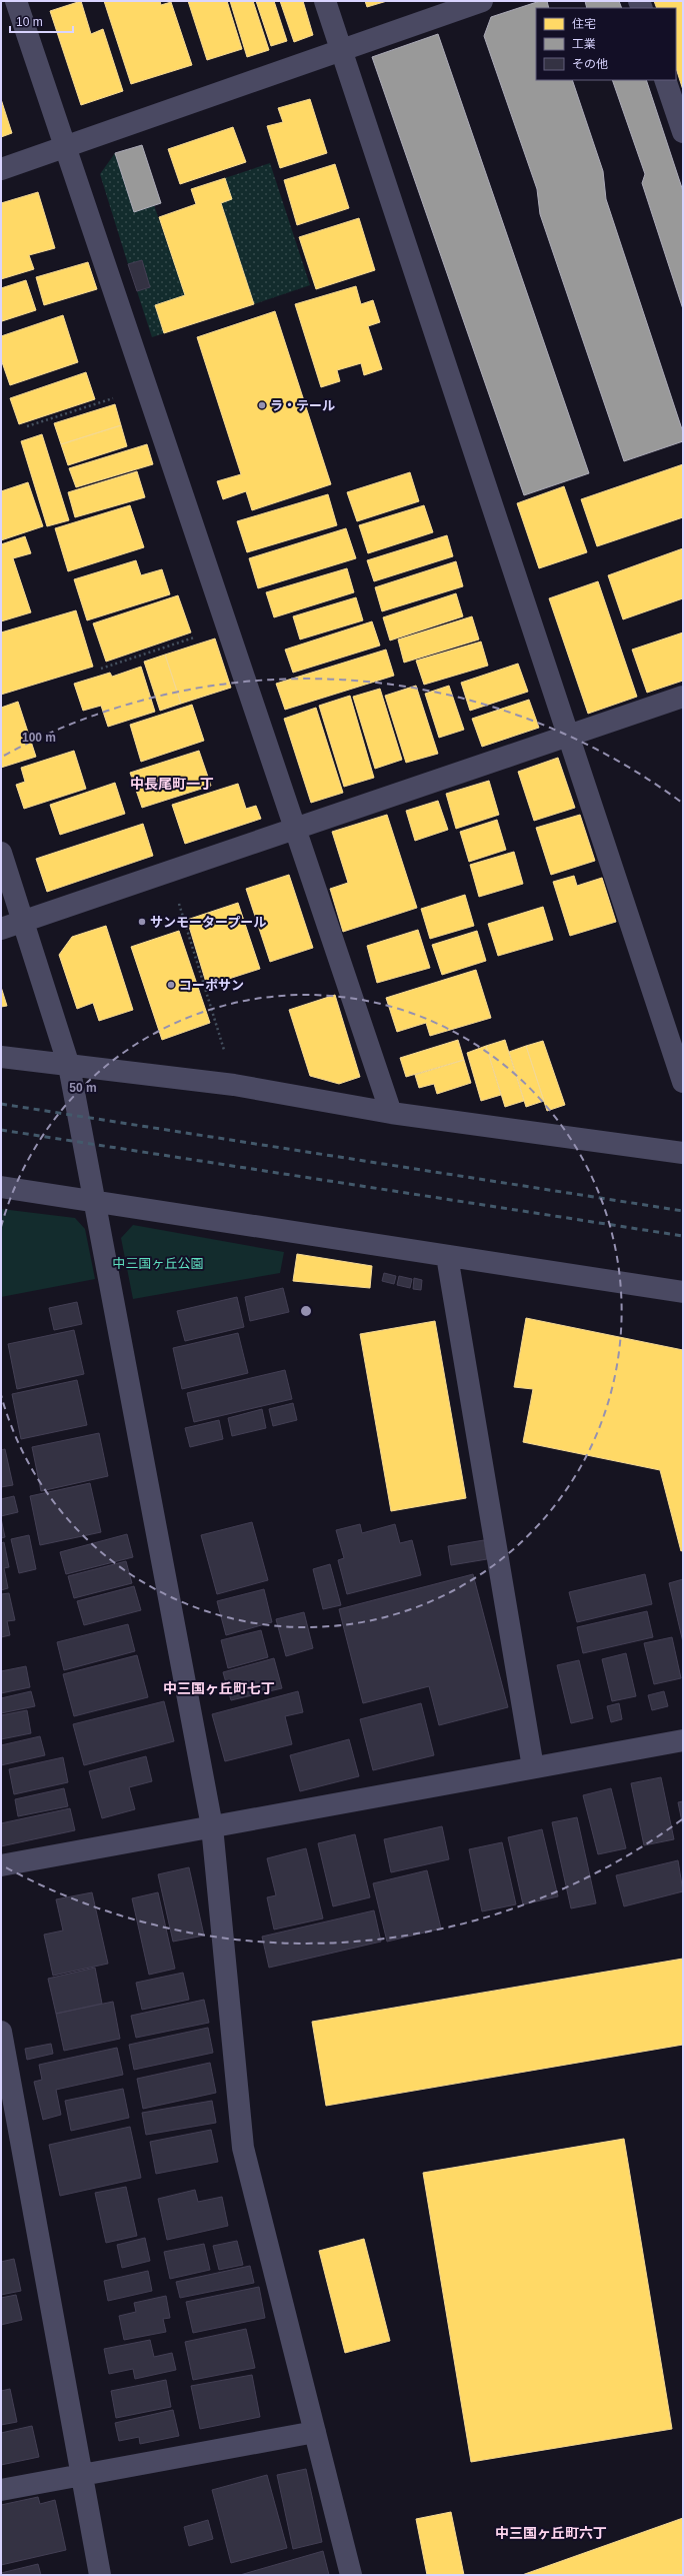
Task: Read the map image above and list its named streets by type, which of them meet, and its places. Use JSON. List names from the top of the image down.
{
  "districts": ["中長尾町一丁", "中三国ヶ丘町七丁", "中三国ヶ丘町六丁"],
  "parks": ["中三国ヶ丘公園"],
  "places": ["ラ・テール", "サンモータープール", "コーポサン"],
  "legend": ["住宅", "工業", "その他"],
  "scale_bar": "10 m",
  "rings": ["100 m", "50 m"]
}
